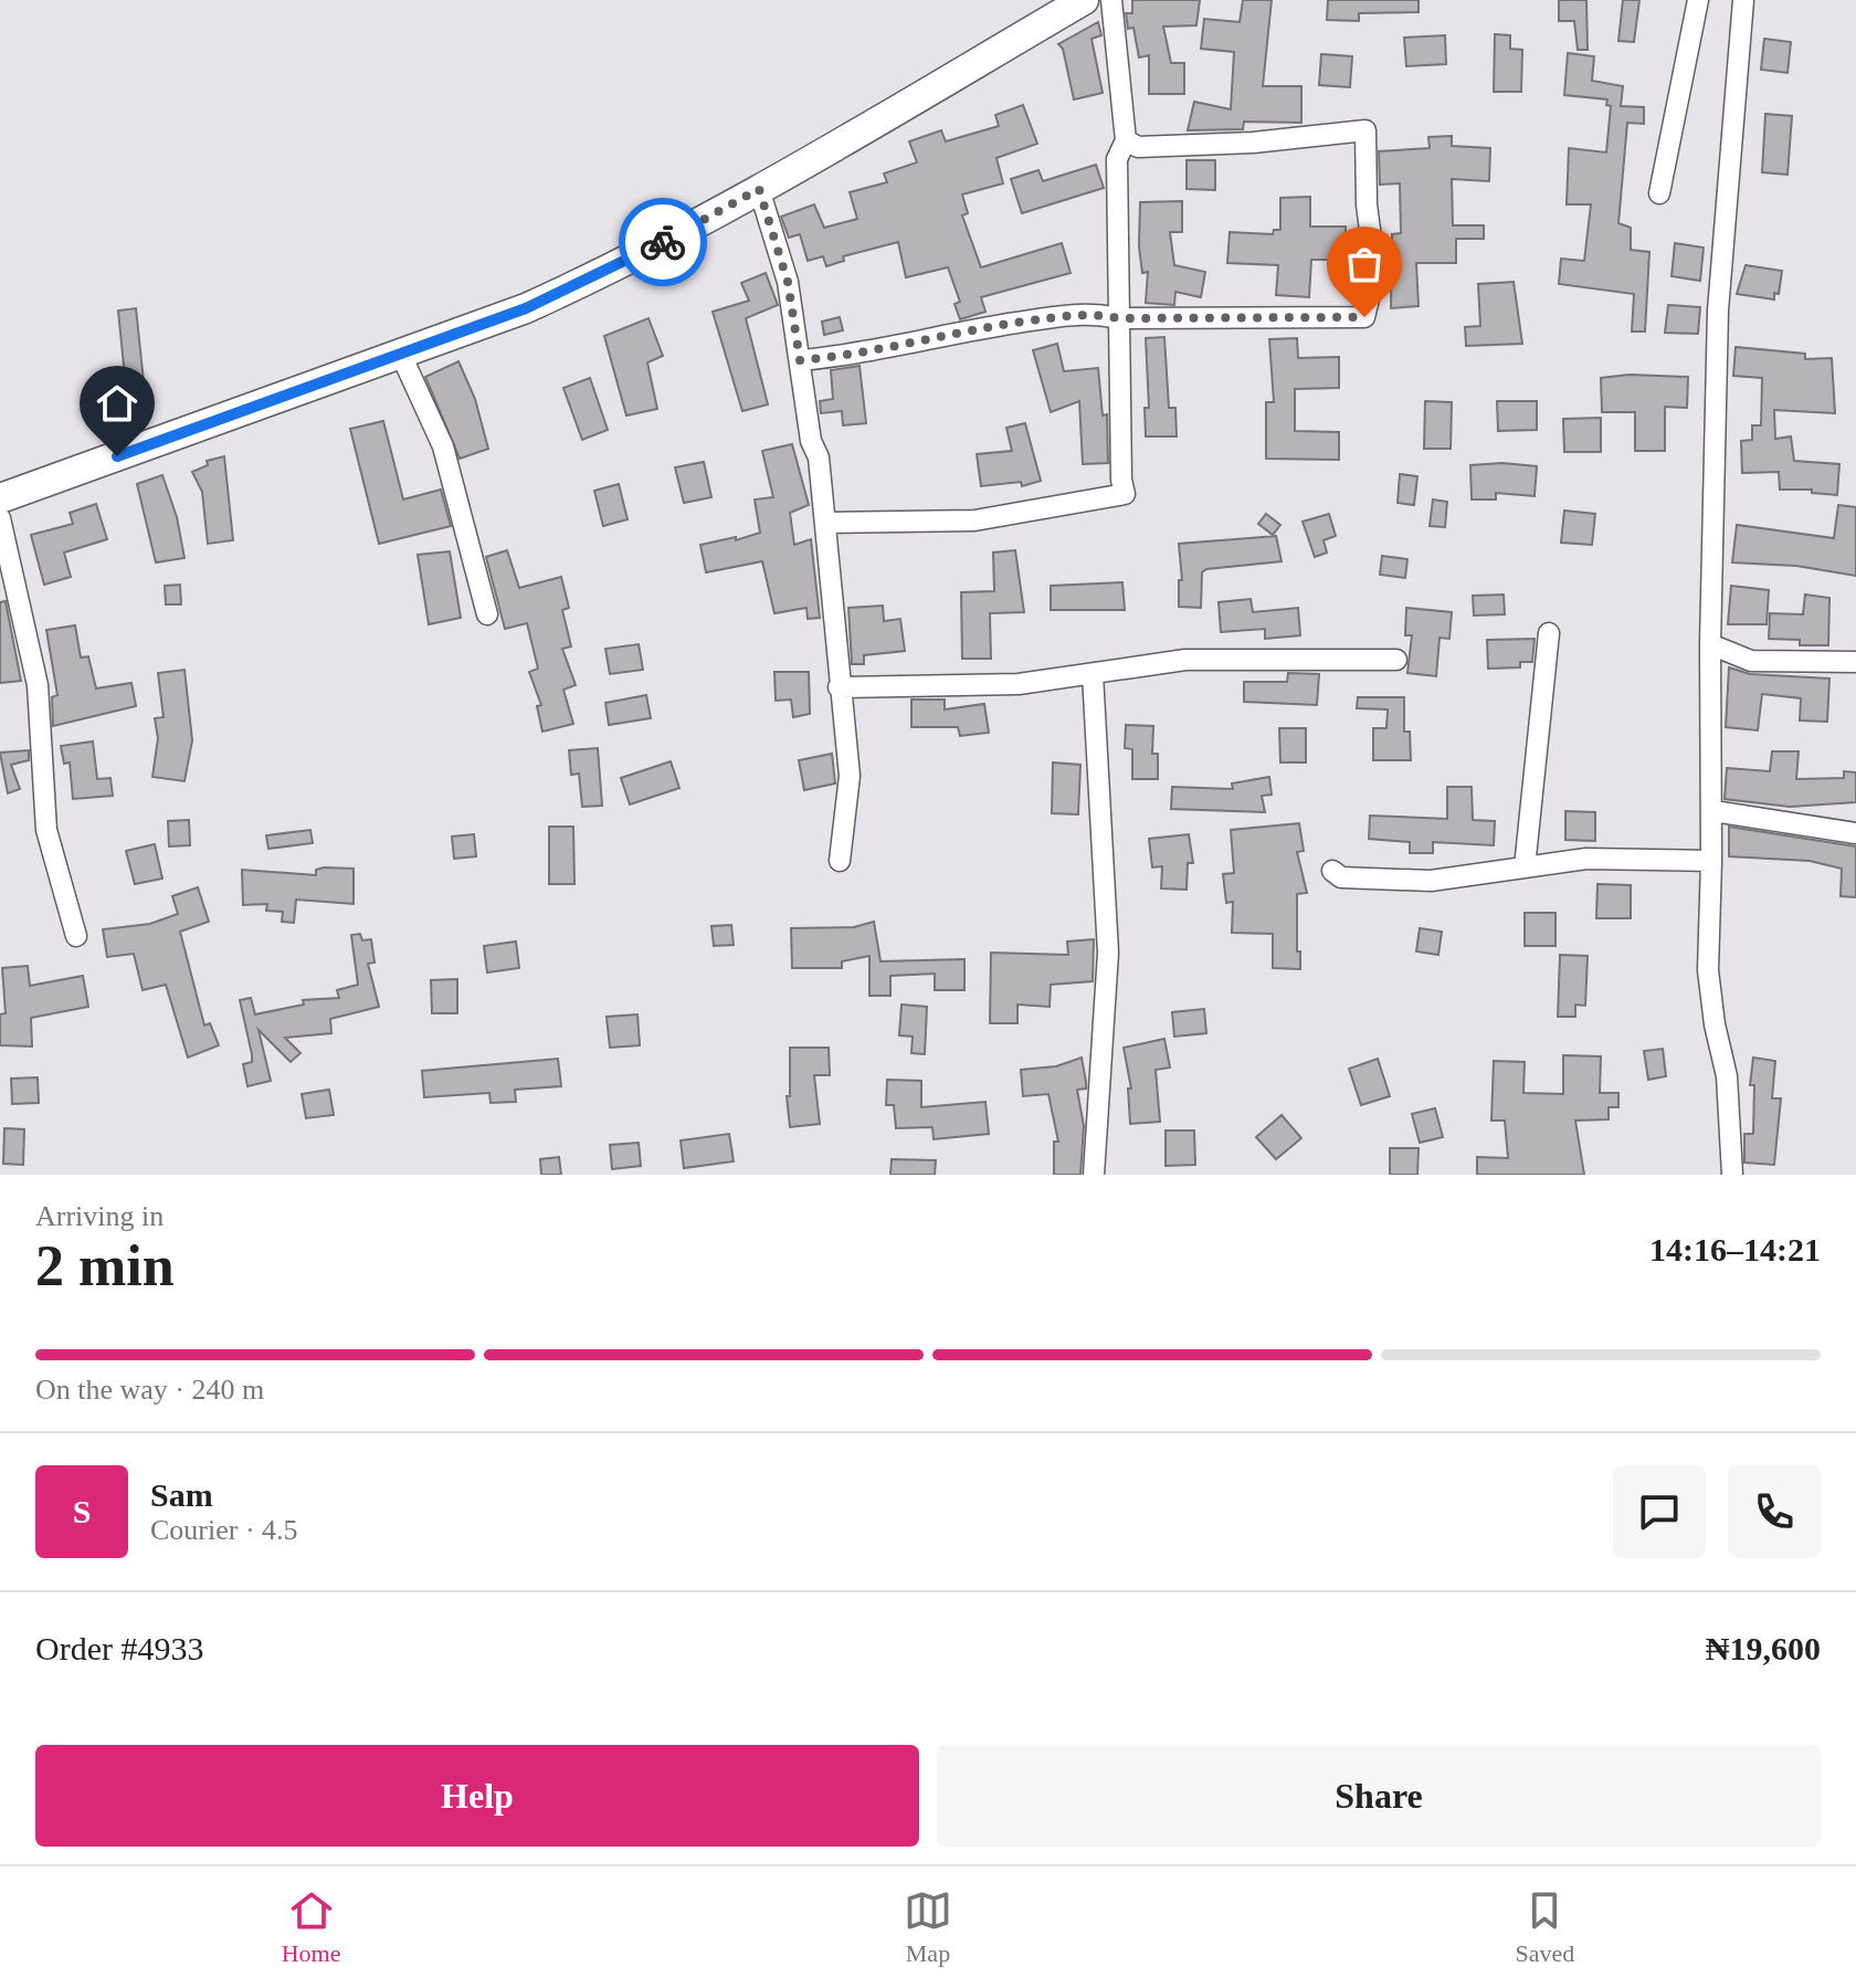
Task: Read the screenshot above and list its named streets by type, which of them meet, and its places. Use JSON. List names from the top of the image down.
{
  "page": {
    "heading": ["2 min", "Arriving in", "14:16–14:21"],
    "panel": [
      "Sam",
      "Courier · 4.5",
      "Order #4933",
      "₦19,600"
    ],
    "bar": "On the way · 240 m",
    "round": "S",
    "buttons": ["Help", "Share"],
    "tabs": ["Home", "Map", "Saved"]
  }
}
